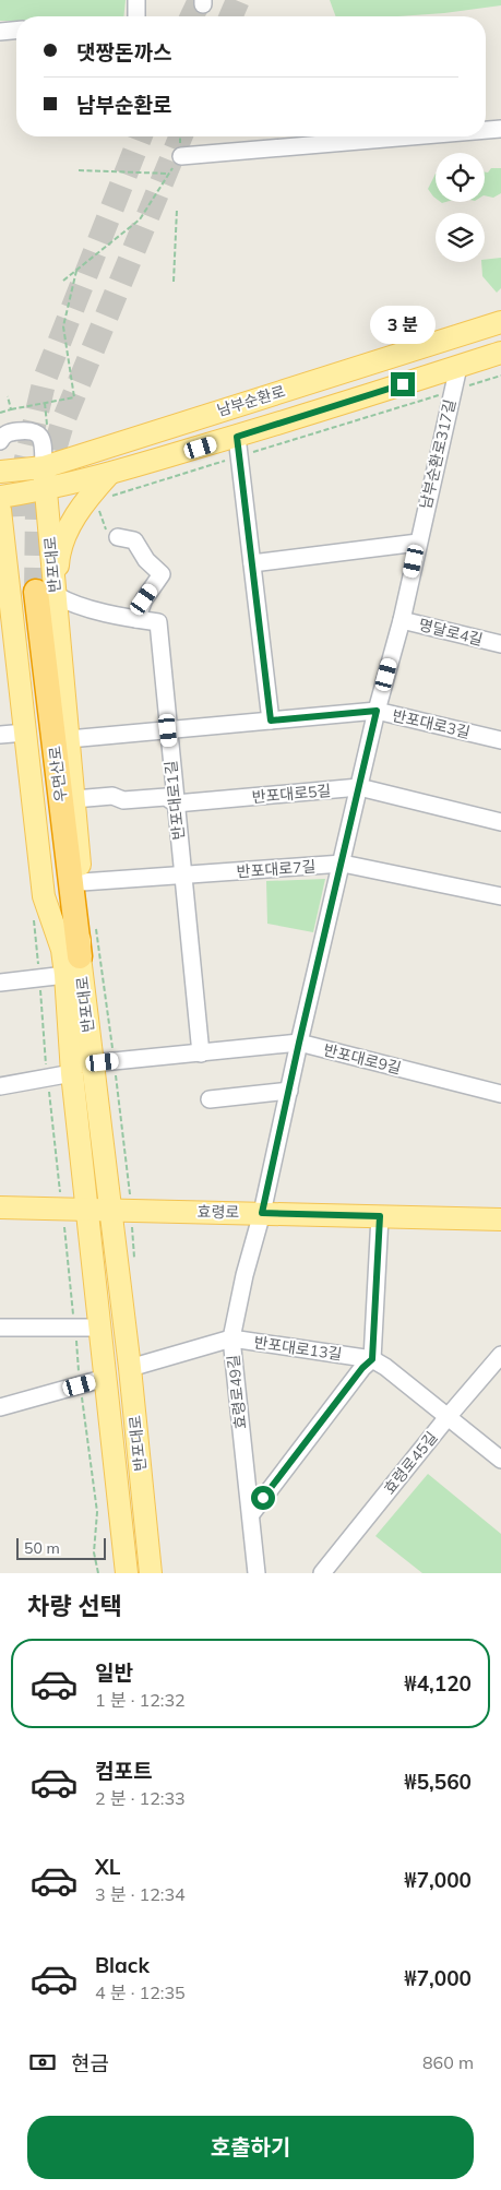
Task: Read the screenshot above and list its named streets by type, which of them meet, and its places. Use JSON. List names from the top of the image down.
{
  "streets": {
    "highway": ["우면산로"],
    "main road": ["남부순환로", "반포대로", "효령로"],
    "street": [
      "남부순환로317길",
      "명달로4길",
      "반포대로3길",
      "반포대로5길",
      "반포대로1길",
      "반포대로7길",
      "반포대로9길",
      "반포대로13길",
      "효령로49길",
      "효령로45길"
    ]
  },
  "crossings": [
    ["남부순환로", "남부순환로317길"],
    ["남부순환로", "반포대로"],
    ["남부순환로317길", "명달로4길"],
    ["남부순환로317길", "반포대로3길"],
    ["남부순환로317길", "반포대로5길"],
    ["남부순환로317길", "반포대로7길"],
    ["남부순환로317길", "반포대로9길"],
    ["남부순환로317길", "효령로"],
    ["남부순환로317길", "효령로49길"],
    ["반포대로", "반포대로3길"],
    ["반포대로", "우면산로"],
    ["반포대로", "반포대로5길"],
    ["반포대로", "반포대로1길"],
    ["반포대로", "반포대로7길"],
    ["반포대로", "반포대로9길"],
    ["반포대로", "효령로"],
    ["반포대로", "반포대로13길"],
    ["반포대로3길", "반포대로1길"],
    ["우면산로", "반포대로1길"],
    ["반포대로5길", "반포대로1길"],
    ["반포대로1길", "반포대로7길"],
    ["반포대로1길", "반포대로9길"],
    ["효령로", "효령로49길"],
    ["반포대로13길", "효령로49길"],
    ["반포대로13길", "효령로45길"]
  ],
  "scale_bar": "50 m",
  "page": {
    "banner": ["댓짱돈까스", "남부순환로"],
    "bubble": "3 분",
    "scale": "50 m",
    "heading": "차량 선택",
    "list": [
      {
        "name": "일반",
        "note": "1 분 · 12:32",
        "value": "₩4,120"
      },
      {
        "name": "컴포트",
        "note": "2 분 · 12:33",
        "value": "₩5,560"
      },
      {
        "name": "XL",
        "note": "3 분 · 12:34",
        "value": "₩7,000"
      },
      {
        "name": "Black",
        "note": "4 분 · 12:35",
        "value": "₩7,000"
      }
    ],
    "pay": ["현금", "860 m"],
    "buttons": "호출하기"
  }
}
